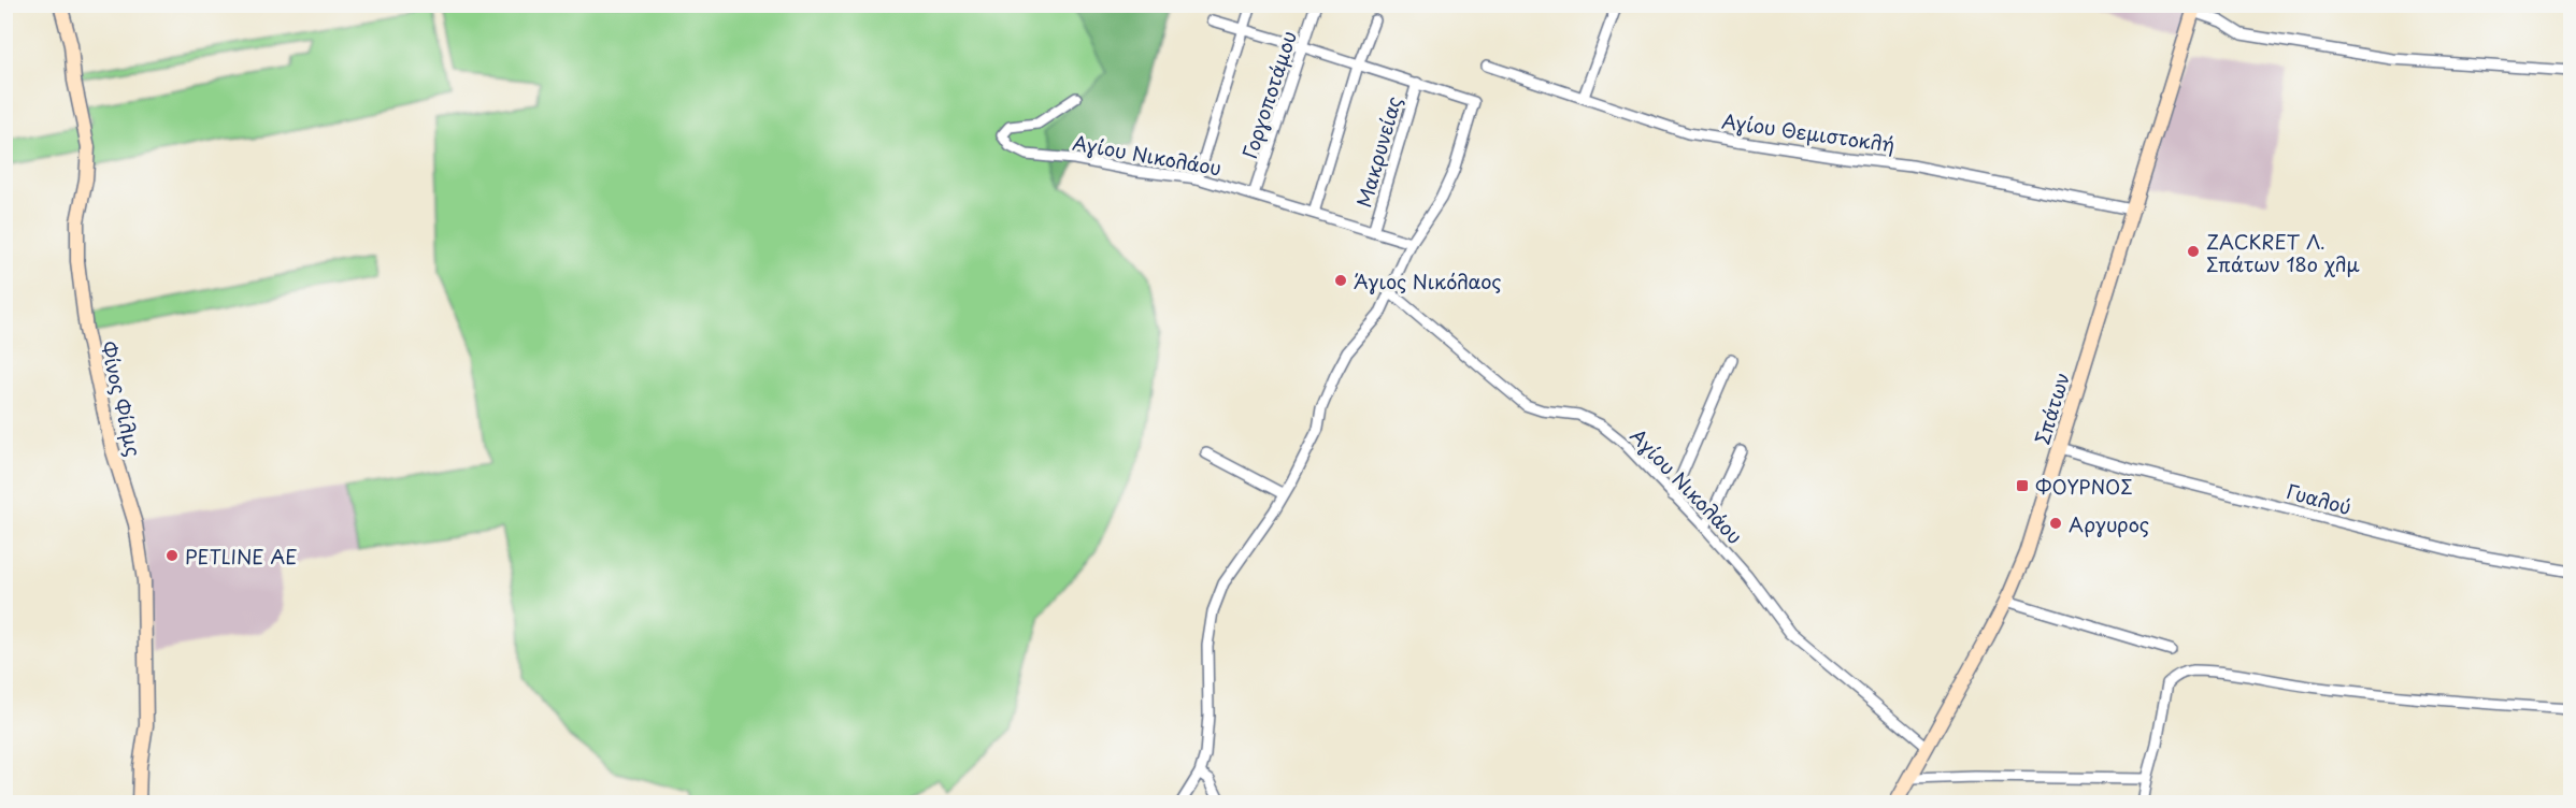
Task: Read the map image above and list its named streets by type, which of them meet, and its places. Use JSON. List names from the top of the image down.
{
  "streets": {
    "main road": ["Φίνος Φίλμς", "Σπάτων"],
    "street": [
      "Γοργοποτάμου",
      "Αγίου Θεμιστοκλή",
      "Μακρυνείας",
      "Αγίου Νικολάου",
      "Γυαλού"
    ]
  },
  "crossings": [
    ["Γοργοποτάμου", "Αγίου Νικολάου"],
    ["Αγίου Θεμιστοκλή", "Σπάτων"],
    ["Μακρυνείας", "Αγίου Νικολάου"],
    ["Αγίου Νικολάου", "Σπάτων"],
    ["Σπάτων", "Γυαλού"]
  ],
  "places": {
    "other": [
      "ZACKRET Λ. Σπάτων 18ο χλμ",
      "Άγιος Νικόλαος",
      "Αργυρος",
      "PETLINE AE"
    ],
    "transit": ["ΦΟΥΡΝΟΣ"]
  }
}
